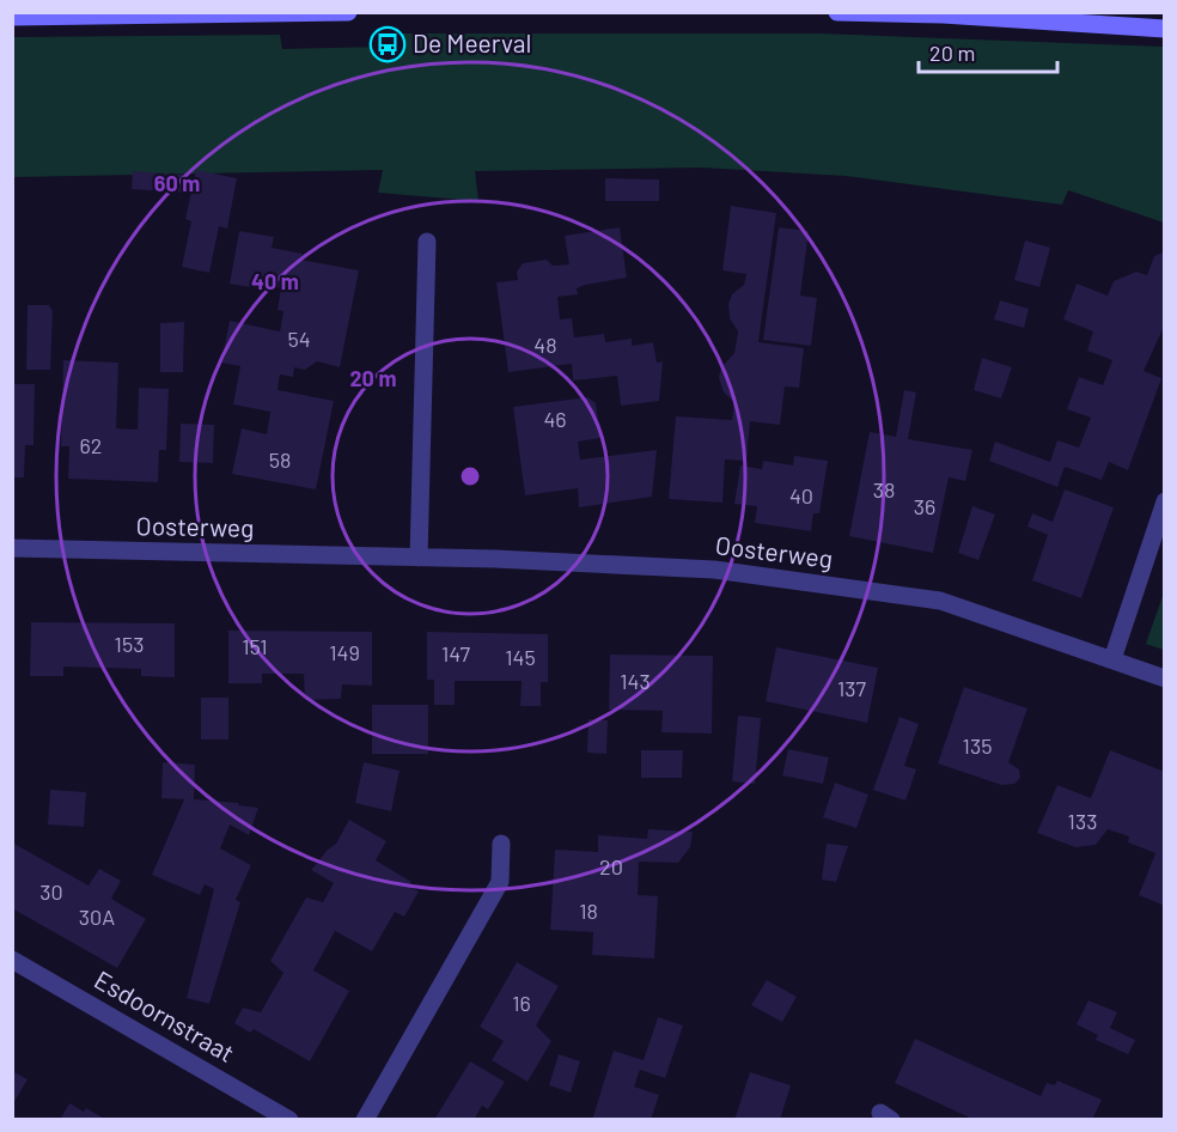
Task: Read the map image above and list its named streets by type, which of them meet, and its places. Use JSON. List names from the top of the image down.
{
  "streets": {
    "street": ["Oosterweg", "Esdoornstraat"]
  },
  "places": {
    "bus stop": ["De Meerval"]
  },
  "house_numbers": [
    "54",
    "48",
    "46",
    "62",
    "58",
    "38",
    "40",
    "36",
    "153",
    "151",
    "149",
    "147",
    "145",
    "143",
    "137",
    "135",
    "133",
    "20",
    "30",
    "18",
    "30A",
    "16"
  ],
  "scale_bar": "20 m",
  "rings": ["60 m", "40 m", "20 m"]
}
